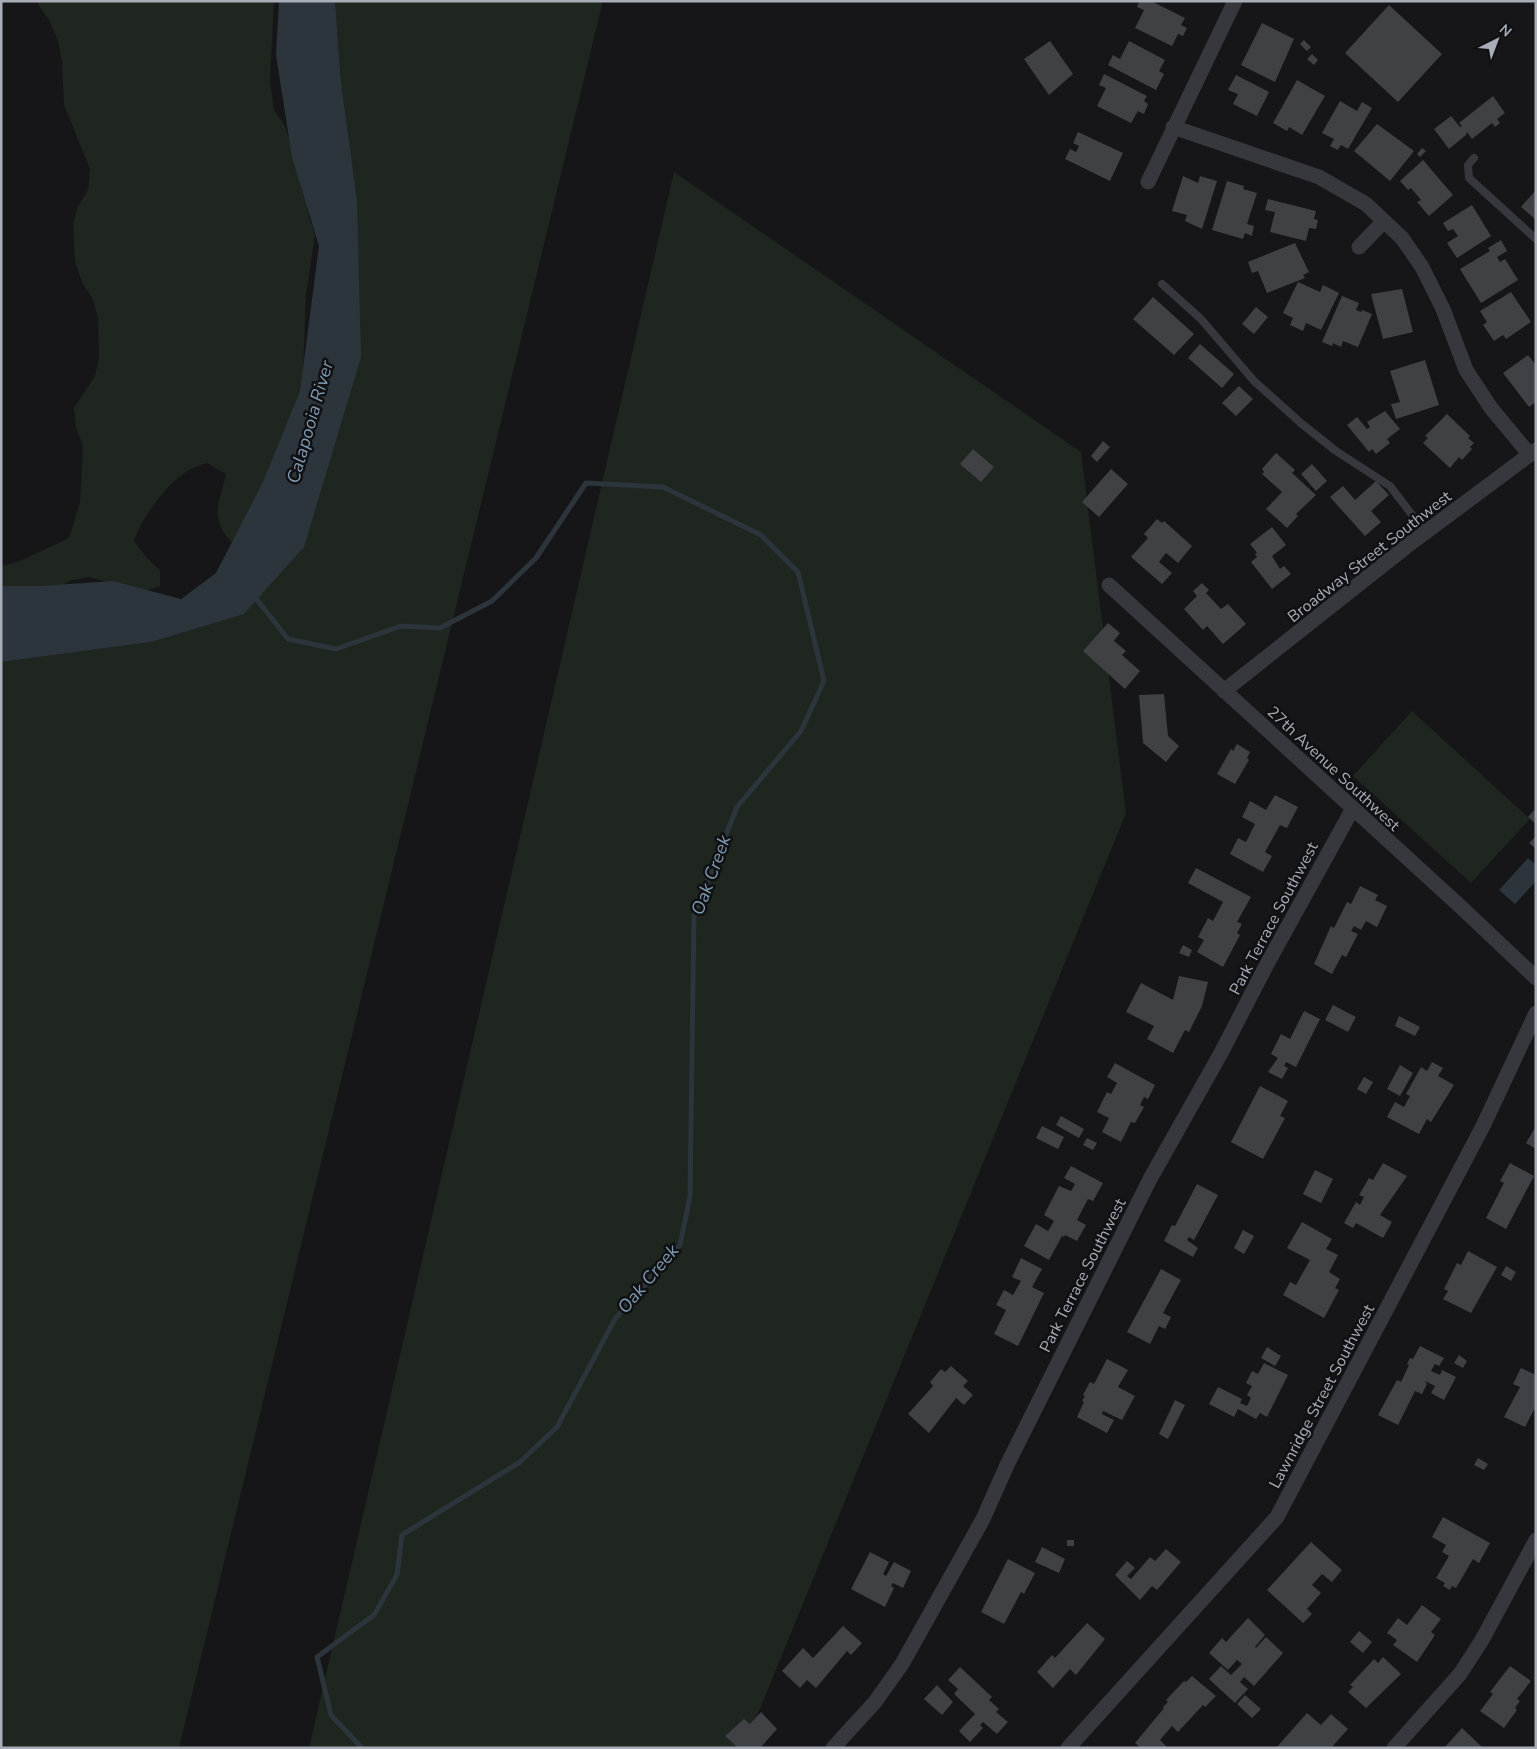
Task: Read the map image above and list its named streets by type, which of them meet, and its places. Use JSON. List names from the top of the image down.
{
  "streets": {
    "street": [
      "Broadway Street Southwest",
      "27th Avenue Southwest",
      "Park Terrace Southwest",
      "Lawnridge Street Southwest"
    ]
  },
  "crossings": [
    ["Broadway Street Southwest", "27th Avenue Southwest"],
    ["27th Avenue Southwest", "Park Terrace Southwest"]
  ],
  "water": ["Calapooia River", "Oak Creek"],
  "north": "top right"
}
